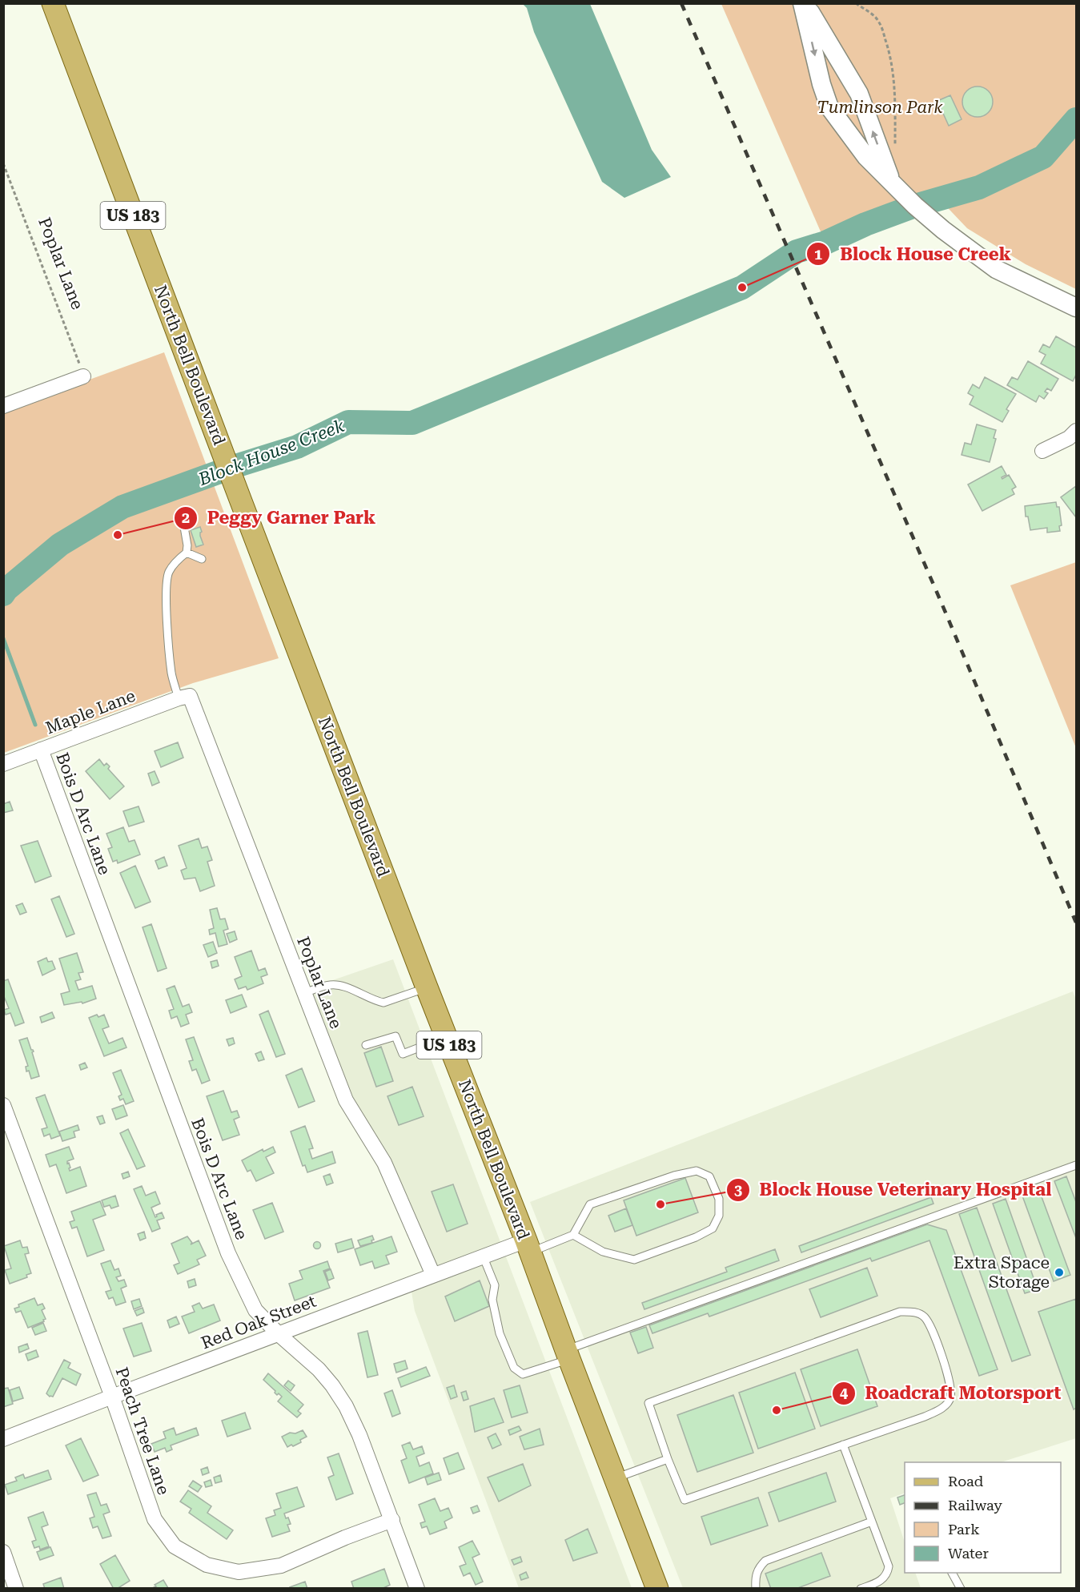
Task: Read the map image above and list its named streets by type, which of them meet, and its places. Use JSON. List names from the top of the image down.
{
  "streets": {
    "main road": ["US 183", "North Bell Boulevard"],
    "street": [
      "Poplar Lane",
      "Maple Lane",
      "Bois D Arc Lane",
      "Red Oak Street",
      "Peach Tree Lane"
    ]
  },
  "crossings": [
    ["Poplar Lane", "Maple Lane"],
    ["Poplar Lane", "Red Oak Street"],
    ["North Bell Boulevard", "Red Oak Street"],
    ["Maple Lane", "Bois D Arc Lane"],
    ["Bois D Arc Lane", "Red Oak Street"],
    ["Bois D Arc Lane", "Peach Tree Lane"],
    ["Red Oak Street", "Peach Tree Lane"]
  ],
  "water": ["Block House Creek"],
  "parks": ["Tumlinson Park"],
  "places": [
    "Block House Creek",
    "Peggy Garner Park",
    "Block House Veterinary Hospital",
    "Extra Space Storage",
    "Roadcraft Motorsport"
  ],
  "legend": [
    "Road",
    "Railway",
    "Park",
    "Water"
  ]
}
